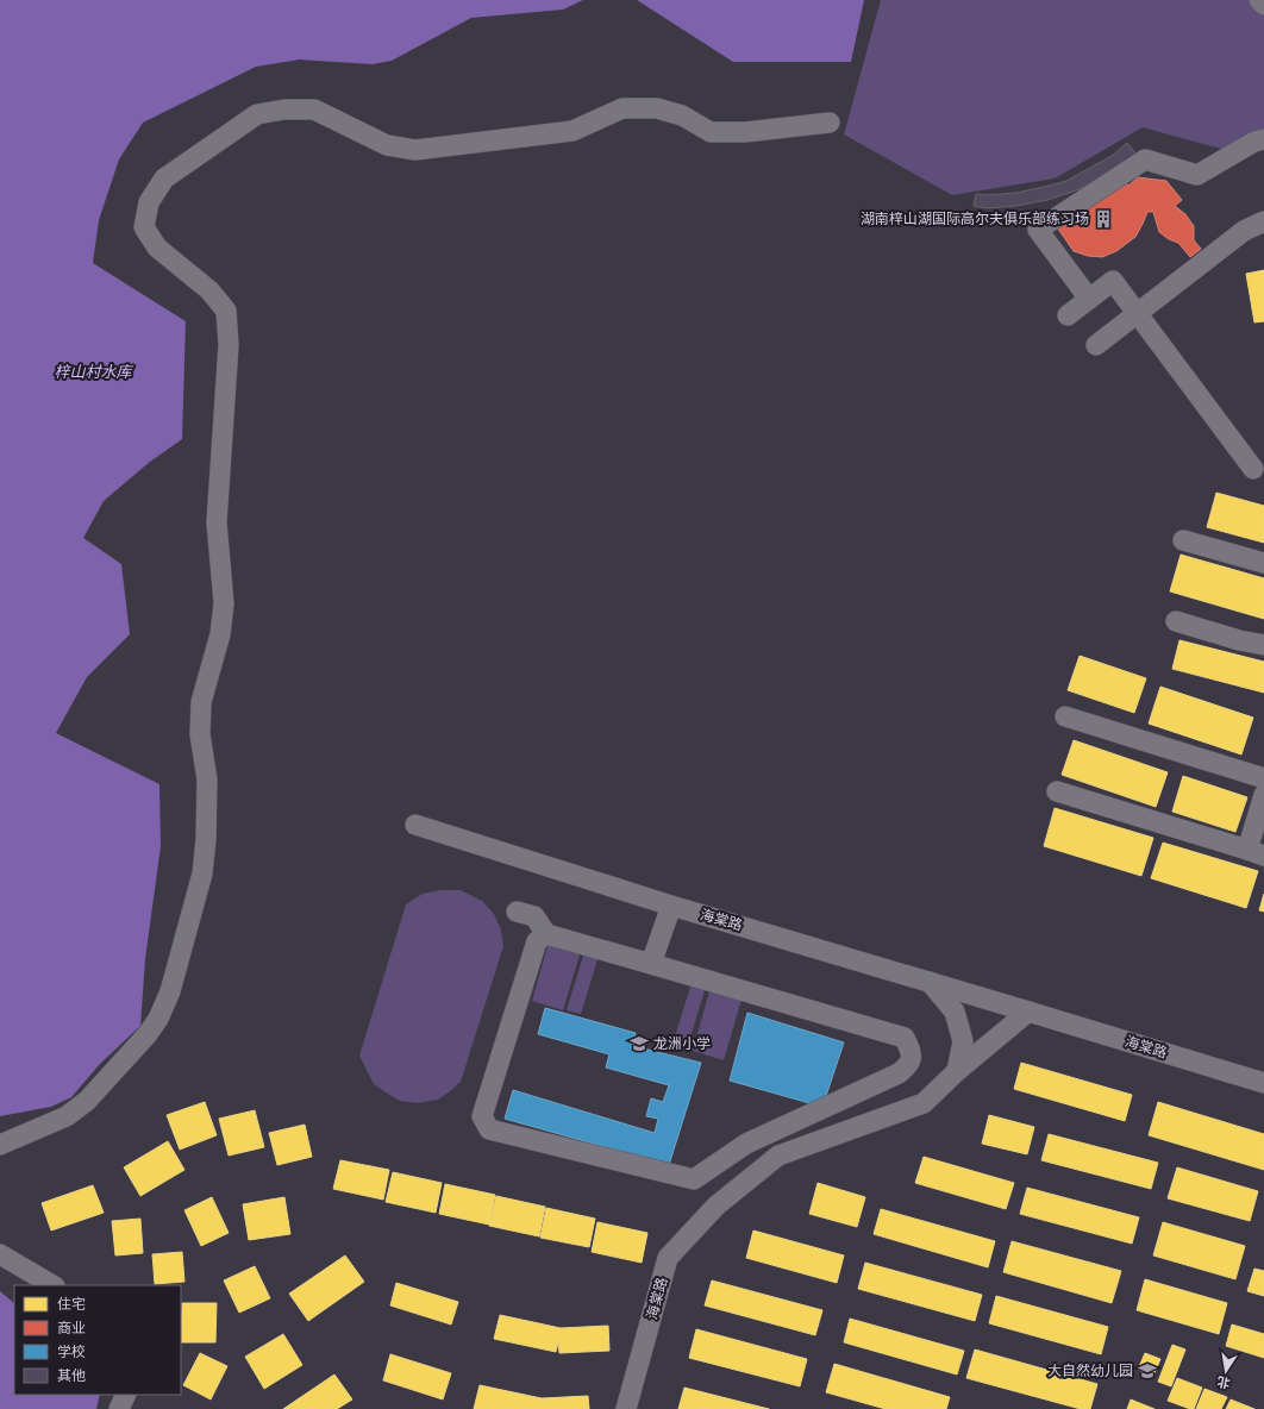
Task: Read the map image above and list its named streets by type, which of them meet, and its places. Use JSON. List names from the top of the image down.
{
  "streets": {
    "street": ["海棠路"]
  },
  "water": ["梓山村水库"],
  "places": {
    "building": ["湖南梓山湖国际高尔夫俱乐部练习场"],
    "school or university": ["龙洲小学", "大自然幼儿园"]
  },
  "legend": [
    "住宅",
    "商业",
    "学校",
    "其他"
  ],
  "north": "bottom"
}
